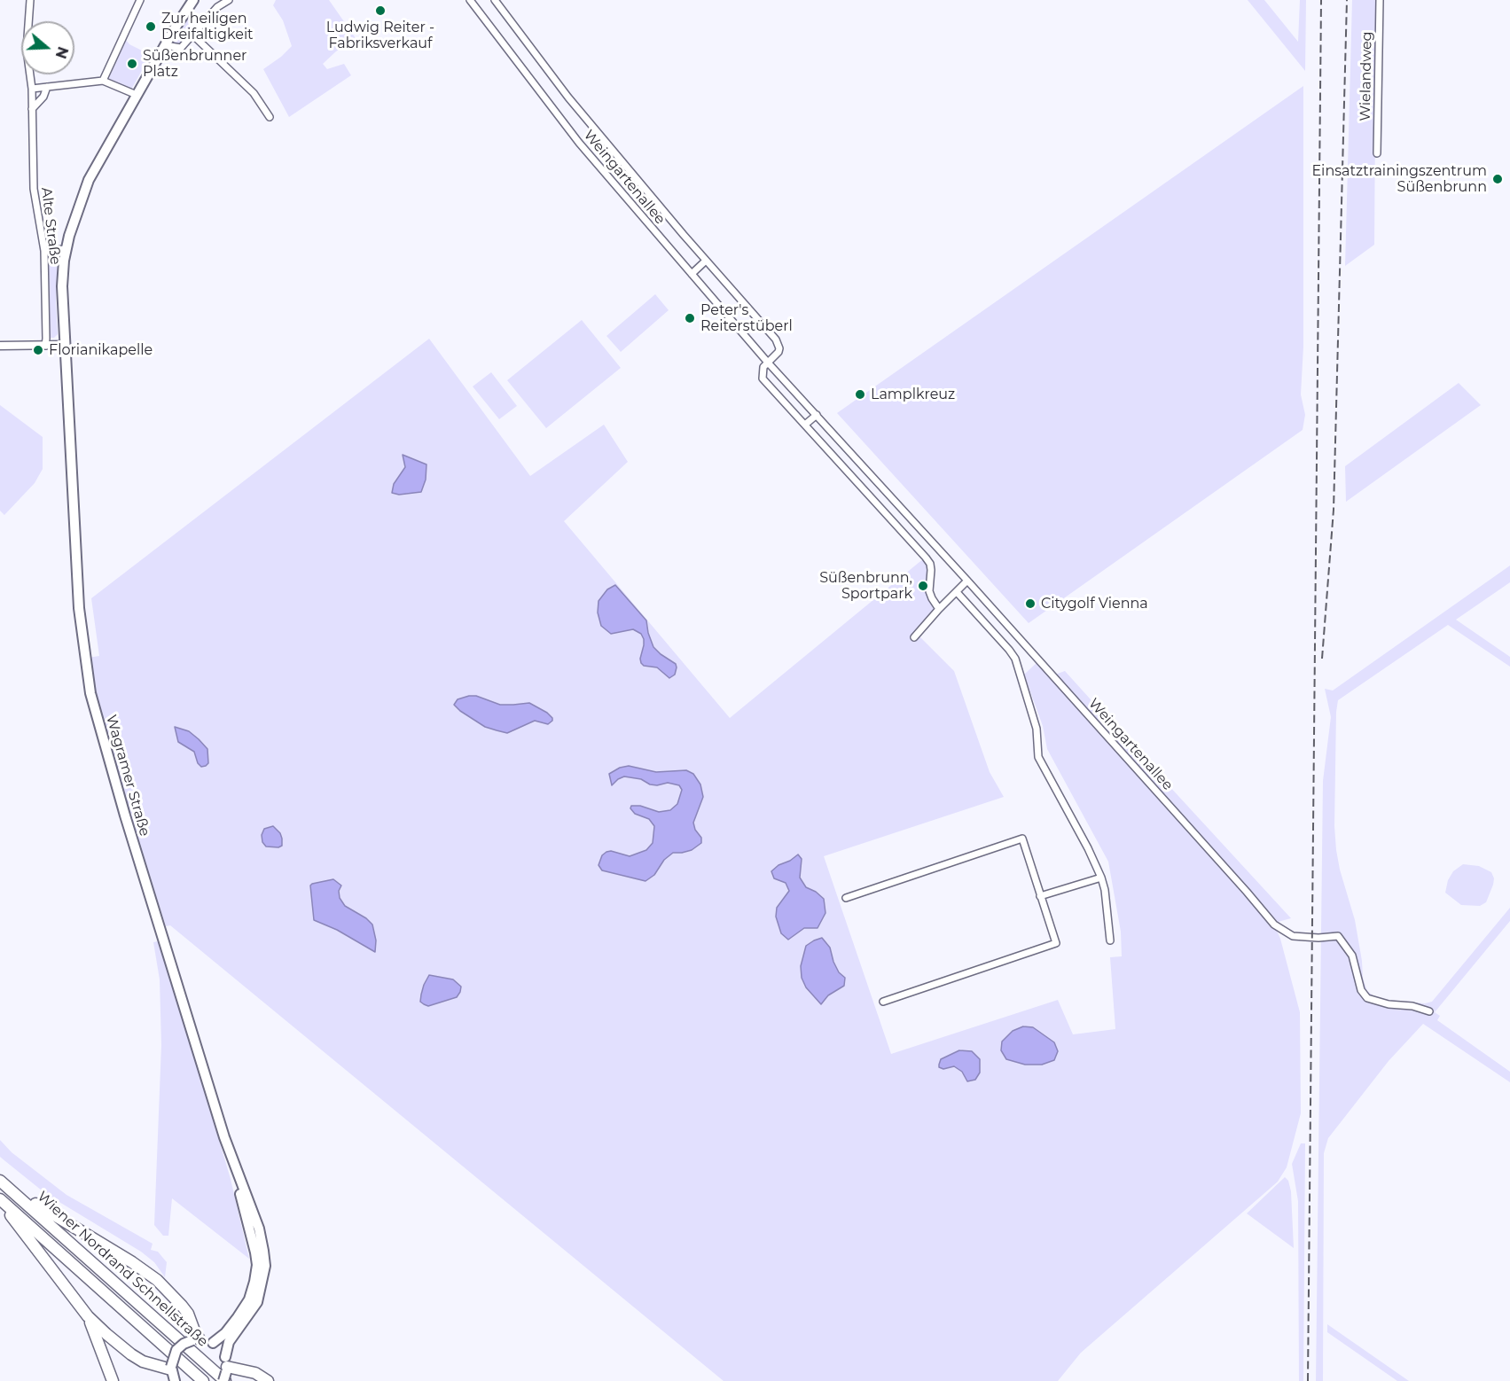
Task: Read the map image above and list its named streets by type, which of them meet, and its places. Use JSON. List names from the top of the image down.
{
  "streets": {
    "highway": ["Wiener Nordrand Schnellstraße"],
    "main road": ["Wagramer Straße"],
    "street": ["Wielandweg", "Weingartenallee", "Alte Straße"]
  },
  "places": [
    "Ludwig Reiter - Fabriksverkauf",
    "Zur heiligen Dreifaltigkeit",
    "Süßenbrunner Platz",
    "Einsatztrainingszentrum Süßenbrunn",
    "Peter's Reiterstüberl",
    "Florianikapelle",
    "Lamplkreuz",
    "Süßenbrunn, Sportpark",
    "Citygolf Vienna"
  ],
  "north": "right"
}
